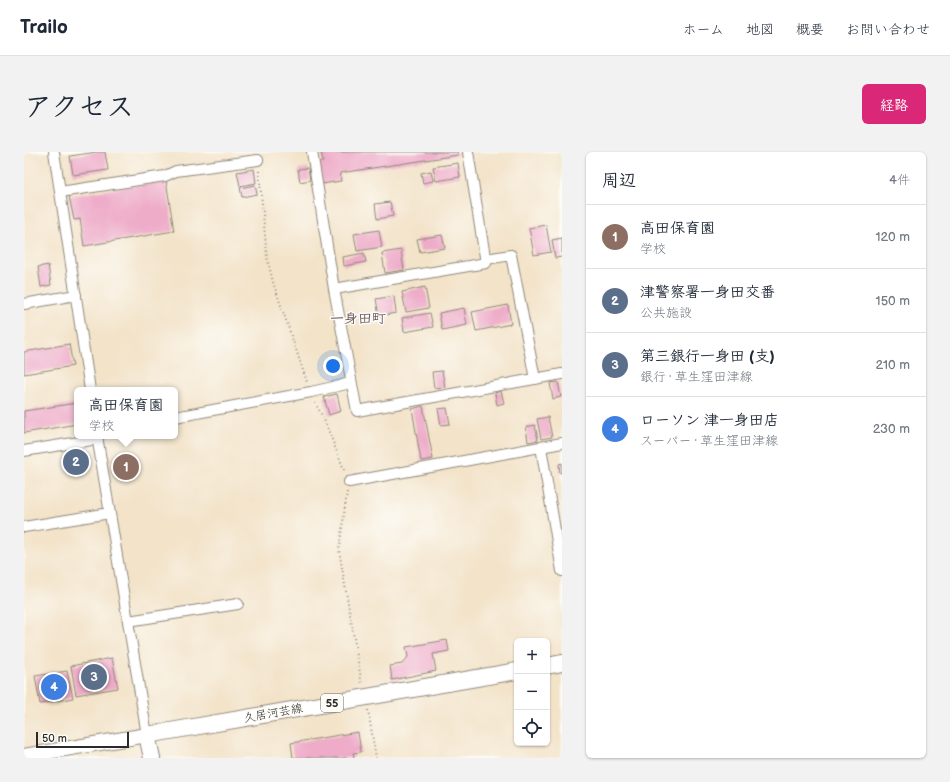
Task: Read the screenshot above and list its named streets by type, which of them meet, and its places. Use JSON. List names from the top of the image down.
{
  "streets": {
    "main road": ["55", "久居河芸線"]
  },
  "districts": ["一身田町"],
  "scale_bar": "50 m",
  "page": {
    "header": "Trailo",
    "nav": [
      "ホーム",
      "地図",
      "概要",
      "お問い合わせ"
    ],
    "title": "アクセス",
    "buttons": "経路",
    "heading": ["周辺", "4件"],
    "list": [
      {
        "mark": "1",
        "name": "高田保育園",
        "note": "学校",
        "value": "120 m"
      },
      {
        "mark": "2",
        "name": "津警察署一身田交番",
        "note": "公共施設",
        "value": "150 m"
      },
      {
        "mark": "3",
        "name": "第三銀行一身田 (支)",
        "note": "銀行 · 草生窪田津線",
        "value": "210 m"
      },
      {
        "mark": "4",
        "name": "ローソン 津一身田店",
        "note": "スーパー · 草生窪田津線",
        "value": "230 m"
      }
    ],
    "popup": ["高田保育園", "学校"],
    "pins": [
      "2",
      "1",
      "3",
      "4"
    ],
    "map_buttons": ["+", "−"],
    "scale": "50 m"
  }
}
